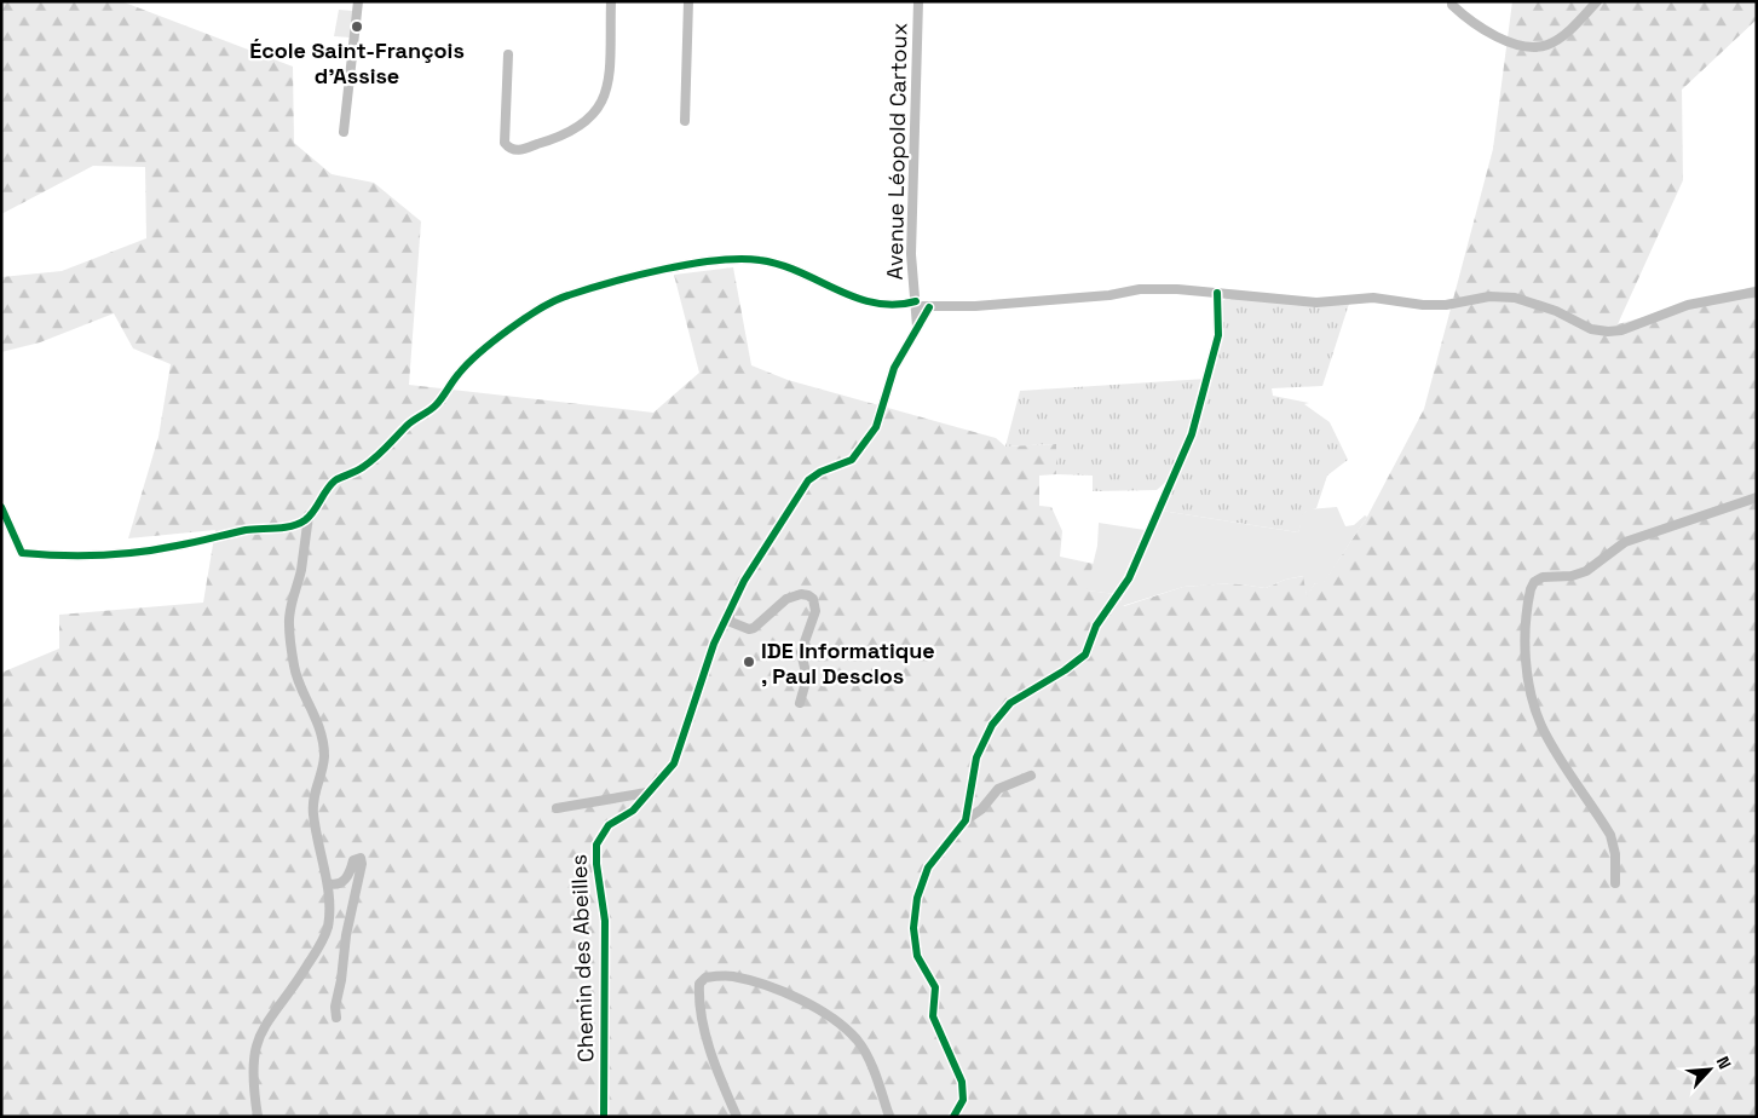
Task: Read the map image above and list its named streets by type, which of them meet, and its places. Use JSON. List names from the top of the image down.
{
  "streets": {
    "street": ["Avenue Léopold Cartoux", "Chemin des Abeilles"]
  },
  "places": ["École Saint-François d'Assise", "IDE Informatique , Paul Desclos"],
  "north": "top right"
}
